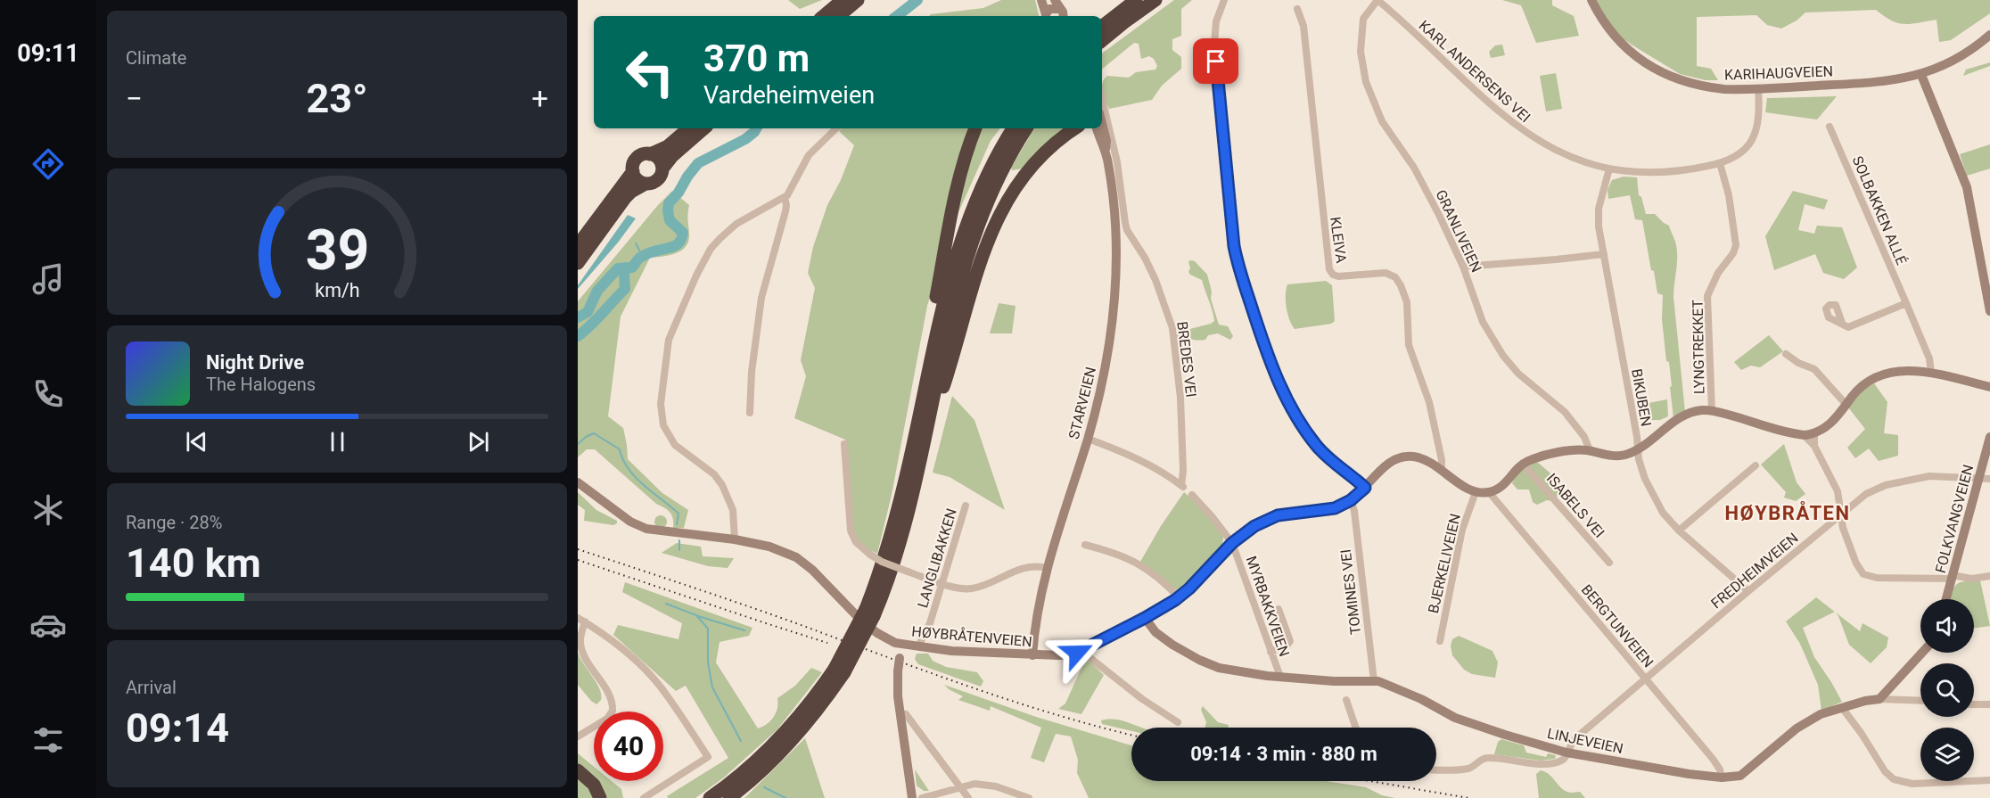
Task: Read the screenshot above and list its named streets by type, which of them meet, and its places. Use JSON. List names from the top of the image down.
{
  "streets": {
    "street": [
      "KARL ANDERSENS VEI",
      "KARIHAUGVEIEN",
      "SOLBAKKEN ALLÉ",
      "GRANLIVEIEN",
      "KLEIVA",
      "LYNGTREKKET",
      "BREDES VEI",
      "BIKUBEN",
      "STARVEIEN",
      "ISABELS VEI",
      "FOLKVANGVEIEN",
      "LANGLIBAKKEN",
      "BJERKELIVEIEN",
      "FREDHEIMVEIEN",
      "TOMINES VEI",
      "MYRBAKKVEIEN",
      "BERGTUNVEIEN",
      "HØYBRÅTENVEIEN",
      "LINJEVEIEN"
    ]
  },
  "crossings": [
    ["KARL ANDERSENS VEI", "KARIHAUGVEIEN"],
    ["KARL ANDERSENS VEI", "GRANLIVEIEN"],
    ["KARL ANDERSENS VEI", "LYNGTREKKET"],
    ["KARL ANDERSENS VEI", "BIKUBEN"],
    ["KLEIVA", "HØYBRÅTENVEIEN"],
    ["LYNGTREKKET", "BIKUBEN"],
    ["LYNGTREKKET", "FREDHEIMVEIEN"],
    ["BREDES VEI", "STARVEIEN"],
    ["BIKUBEN", "FREDHEIMVEIEN"],
    ["STARVEIEN", "HØYBRÅTENVEIEN"],
    ["FOLKVANGVEIEN", "FREDHEIMVEIEN"],
    ["LANGLIBAKKEN", "HØYBRÅTENVEIEN"],
    ["BJERKELIVEIEN", "HØYBRÅTENVEIEN"],
    ["FREDHEIMVEIEN", "BERGTUNVEIEN"],
    ["FREDHEIMVEIEN", "LINJEVEIEN"],
    ["TOMINES VEI", "HØYBRÅTENVEIEN"],
    ["TOMINES VEI", "LINJEVEIEN"],
    ["MYRBAKKVEIEN", "HØYBRÅTENVEIEN"],
    ["MYRBAKKVEIEN", "LINJEVEIEN"],
    ["BERGTUNVEIEN", "LINJEVEIEN"],
    ["HØYBRÅTENVEIEN", "LINJEVEIEN"]
  ],
  "districts": ["HØYBRÅTEN"],
  "page": {
    "tabs": "09:11",
    "tile": [
      "Climate",
      ["Range · 28%", "140 km"],
      ["Arrival", "09:14"]
    ],
    "turn": ["370 m", "Vardeheimveien"],
    "heat": ["−", "23°", "+"],
    "song": ["Night Drive", "The Halogens"],
    "limit": "40",
    "trip": "09:14 · 3 min · 880 m",
    "gauge": ["39", "km/h"]
  }
}
